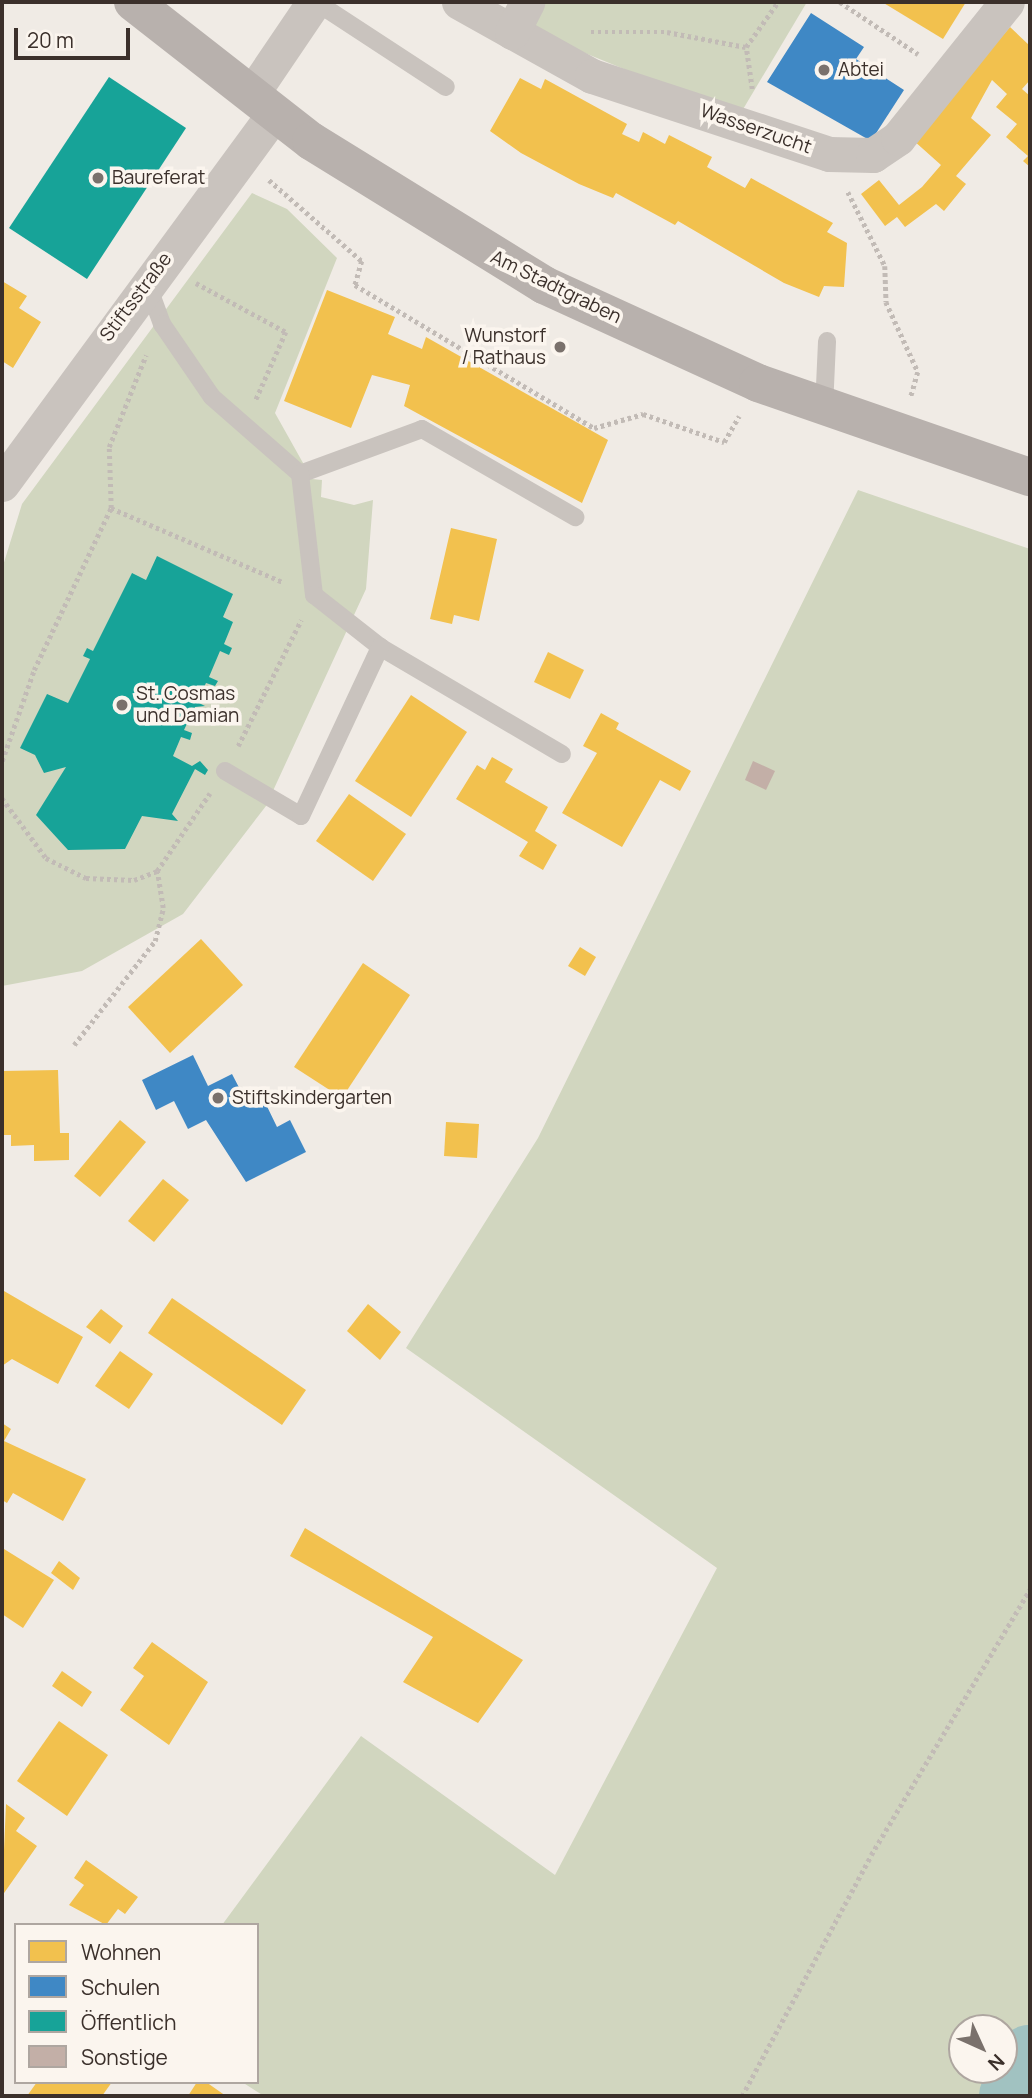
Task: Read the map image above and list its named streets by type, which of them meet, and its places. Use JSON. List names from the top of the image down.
{
  "streets": {
    "main road": ["Am Stadtgraben"],
    "street": ["Wasserzucht", "Stiftsstraße"]
  },
  "crossings": [
    ["Am Stadtgraben", "Stiftsstraße"]
  ],
  "places": [
    "Abtei",
    "Baureferat",
    "Wunstorf / Rathaus",
    "St. Cosmas und Damian",
    "Stiftskindergarten"
  ],
  "legend": [
    "Wohnen",
    "Schulen",
    "Öffentlich",
    "Sonstige"
  ],
  "scale_bar": "20 m",
  "north": "bottom right"
}
